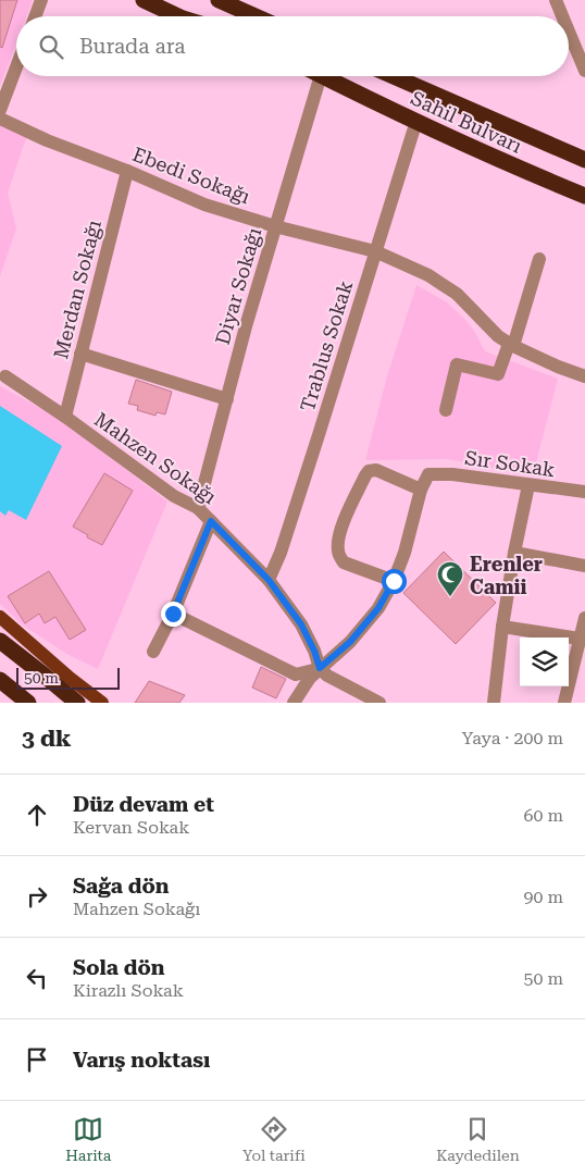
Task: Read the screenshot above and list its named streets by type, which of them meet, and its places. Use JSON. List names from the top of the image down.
{
  "streets": {
    "highway": ["Sahil Bulvarı"],
    "street": [
      "Ebedi Sokağı",
      "Diyar Sokağı",
      "Merdan Sokağı",
      "Trablus Sokak",
      "Mahzen Sokağı",
      "Sır Sokak"
    ]
  },
  "crossings": [
    ["Sahil Bulvarı", "Trablus Sokak"],
    ["Ebedi Sokağı", "Diyar Sokağı"],
    ["Ebedi Sokağı", "Merdan Sokağı"],
    ["Ebedi Sokağı", "Trablus Sokak"],
    ["Diyar Sokağı", "Mahzen Sokağı"],
    ["Merdan Sokağı", "Mahzen Sokağı"],
    ["Trablus Sokak", "Mahzen Sokağı"]
  ],
  "places": {
    "mosque": ["Erenler Camii"]
  },
  "scale_bar": "50 m",
  "page": {
    "search": "Burada ara",
    "scale": "50 m",
    "heading": ["3 dk", "Yaya · 200 m"],
    "list": [
      ["Düz devam et", "Kervan Sokak", "60 m"],
      ["Sağa dön", "Mahzen Sokağı", "90 m"],
      ["Sola dön", "Kirazlı Sokak", "50 m"],
      "Varış noktası"
    ],
    "nav": ["Harita", "Yol tarifi", "Kaydedilen"]
  }
}
